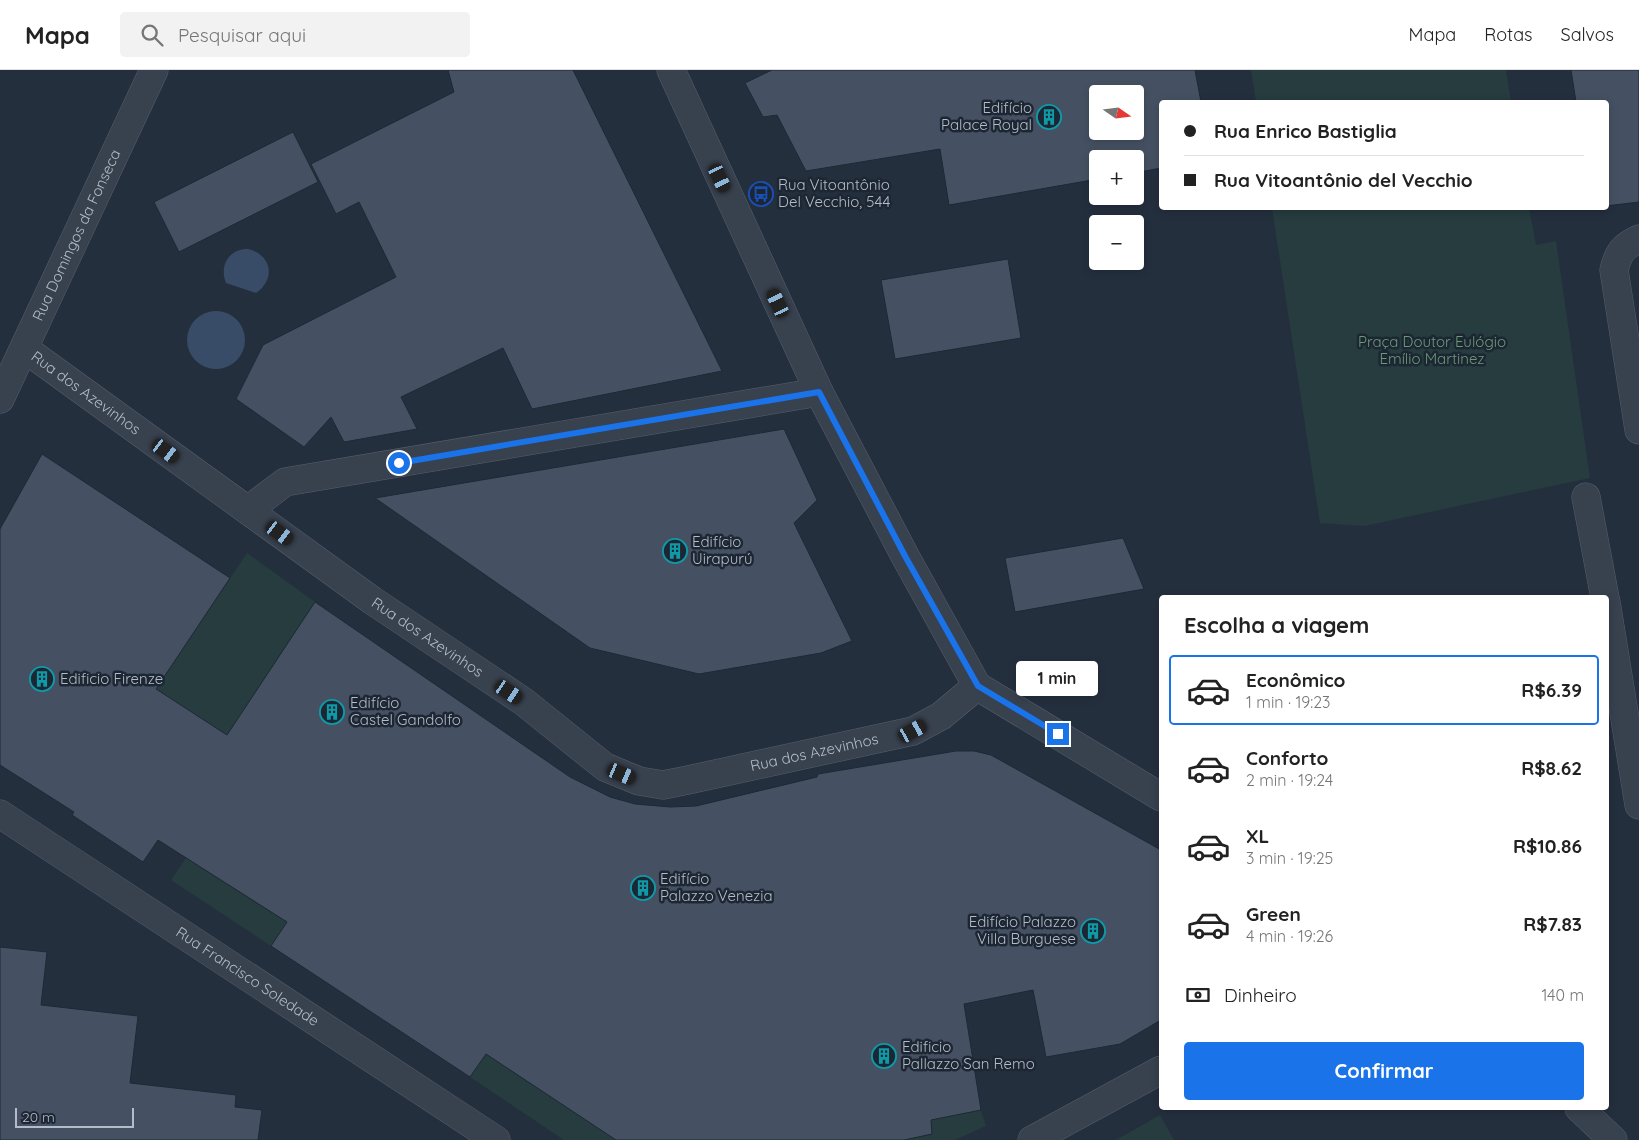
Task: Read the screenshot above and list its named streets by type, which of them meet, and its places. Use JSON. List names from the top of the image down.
{
  "streets": {
    "street": ["Rua Domingos da Fonseca", "Rua dos Azevinhos", "Rua Francisco Soledade"]
  },
  "crossings": [
    ["Rua Domingos da Fonseca", "Rua dos Azevinhos"]
  ],
  "parks": ["Praça Doutor Eulógio Emílio Martinez"],
  "places": {
    "building": [
      "Edifício Palace Royal",
      "Edifício Uirapurú",
      "Edificio Firenze",
      "Edifício Castel Gandolfo",
      "Edifício Palazzo Venezia",
      "Edifício Palazzo Villa Burguese",
      "Edificio Pallazzo San Remo"
    ],
    "bus stop": ["Rua Vitoantônio Del Vecchio, 544"]
  },
  "scale_bar": "20 m",
  "north": "right",
  "page": {
    "header": "Mapa",
    "search": "Pesquisar aqui",
    "nav": ["Mapa", "Rotas", "Salvos"],
    "map_buttons": ["+", "−"],
    "banner": ["Rua Enrico Bastiglia", "Rua Vitoantônio del Vecchio"],
    "heading": "Escolha a viagem",
    "list": [
      {
        "name": "Econômico",
        "note": "1 min · 19:23",
        "value": "R$6.39"
      },
      {
        "name": "Conforto",
        "note": "2 min · 19:24",
        "value": "R$8.62"
      },
      {
        "name": "XL",
        "note": "3 min · 19:25",
        "value": "R$10.86"
      },
      {
        "name": "Green",
        "note": "4 min · 19:26",
        "value": "R$7.83"
      }
    ],
    "bubble": "1 min",
    "pay": ["Dinheiro", "140 m"],
    "buttons": "Confirmar",
    "scale": "20 m"
  }
}
